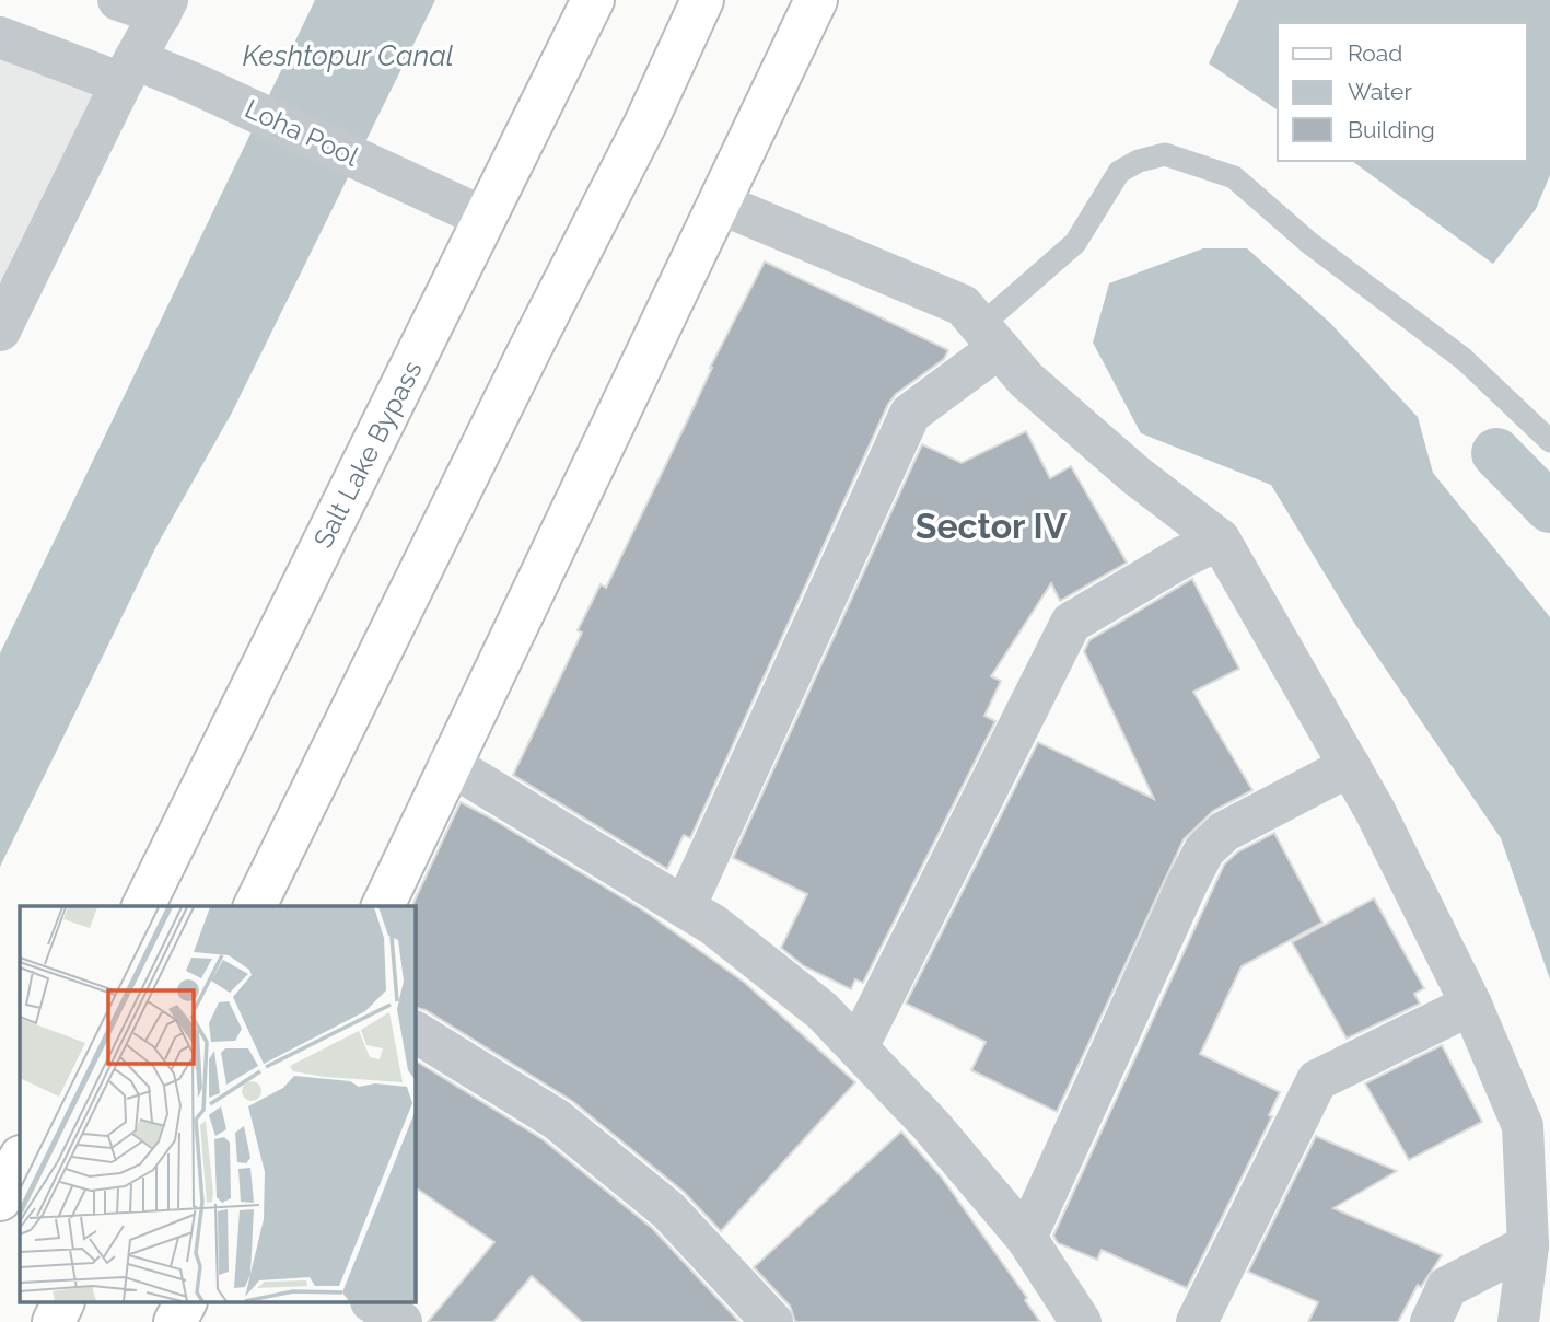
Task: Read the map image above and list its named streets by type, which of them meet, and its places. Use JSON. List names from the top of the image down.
{
  "streets": {
    "main road": ["Salt Lake Bypass"],
    "street": ["Loha Pool"]
  },
  "crossings": [
    ["Loha Pool", "Salt Lake Bypass"]
  ],
  "districts": ["Sector IV"],
  "water": ["Keshtopur Canal"],
  "legend": ["Road", "Water", "Building"]
}
